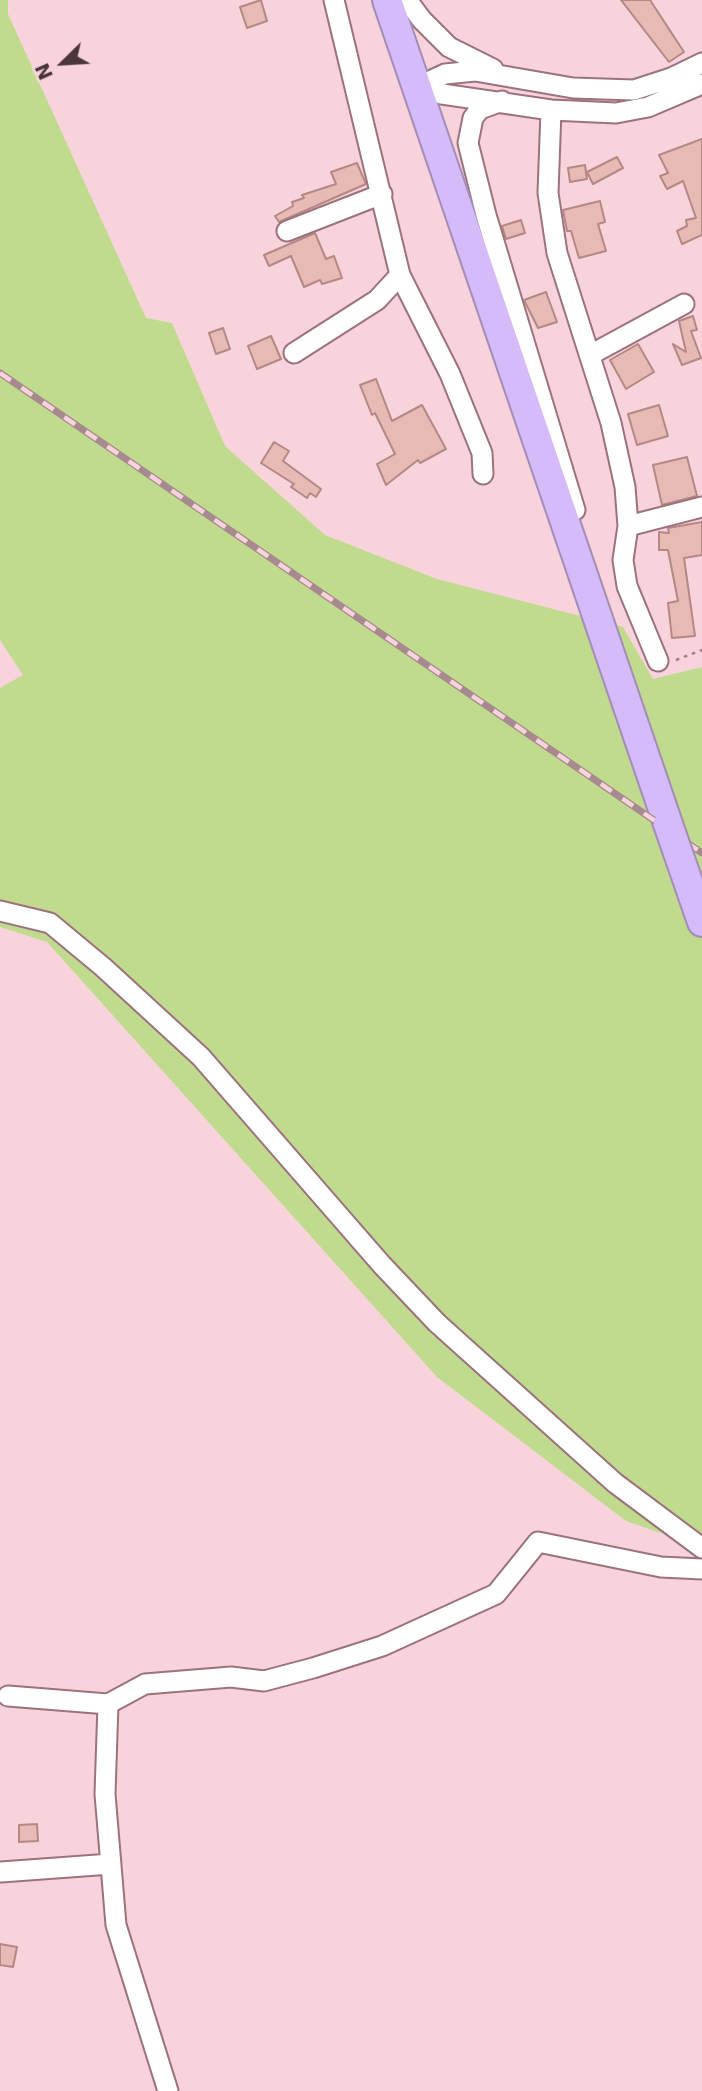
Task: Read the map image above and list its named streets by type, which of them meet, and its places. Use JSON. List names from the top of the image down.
{
  "north": "bottom left"
}
